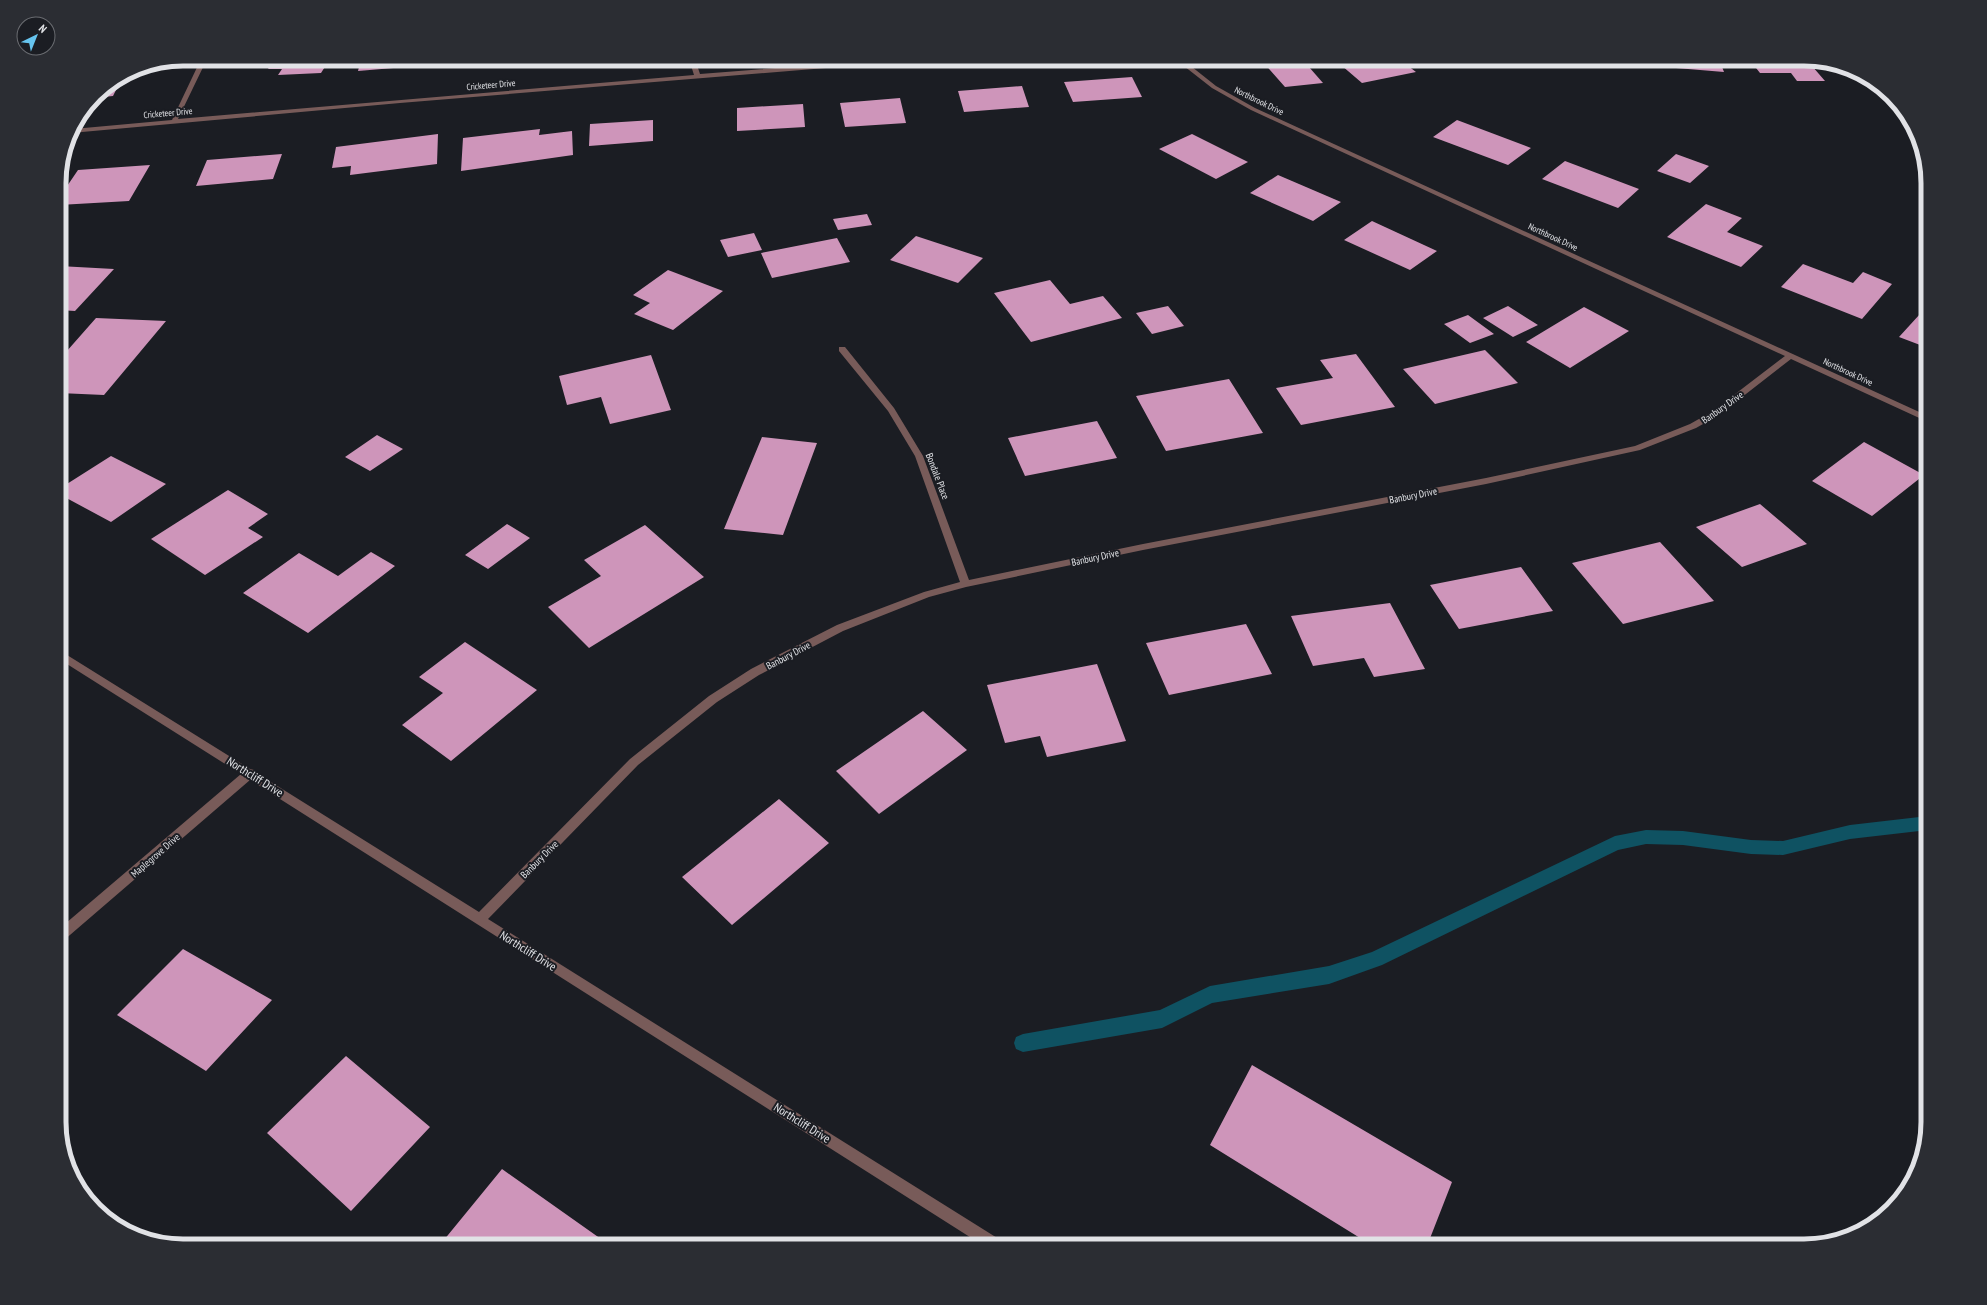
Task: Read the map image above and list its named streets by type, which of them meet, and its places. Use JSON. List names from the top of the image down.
{
  "streets": {
    "street": [
      "Cricketeer Drive",
      "Northbrook Drive",
      "Banbury Drive",
      "Bondale Place",
      "Northcliff Drive",
      "Maplegrove Drive"
    ]
  },
  "crossings": [
    ["Northbrook Drive", "Banbury Drive"],
    ["Banbury Drive", "Bondale Place"],
    ["Banbury Drive", "Northcliff Drive"],
    ["Northcliff Drive", "Maplegrove Drive"]
  ],
  "north": "top right"
}
